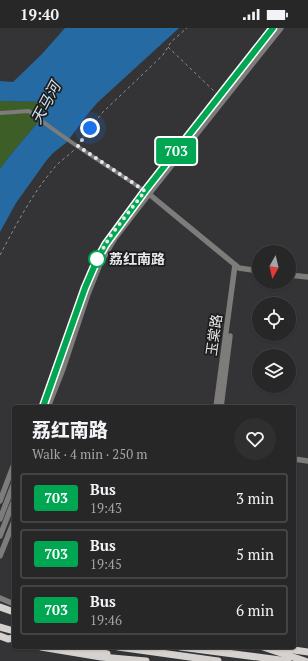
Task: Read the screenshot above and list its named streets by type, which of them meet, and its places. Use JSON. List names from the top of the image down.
{
  "streets": {
    "street": ["玉棠路"]
  },
  "water": ["天马河"],
  "places": ["荔红南路"],
  "lines": ["bus line 703"],
  "north": "bottom",
  "page": {
    "status": "19:40",
    "on_map": "703",
    "heading": ["荔红南路", "Walk · 4 min · 250 m"],
    "list": [
      {
        "mark": "703",
        "name": "Bus",
        "note": "19:43",
        "value": "3 min"
      },
      {
        "mark": "703",
        "name": "Bus",
        "note": "19:45",
        "value": "5 min"
      },
      {
        "mark": "703",
        "name": "Bus",
        "note": "19:46",
        "value": "6 min"
      }
    ]
  }
}
